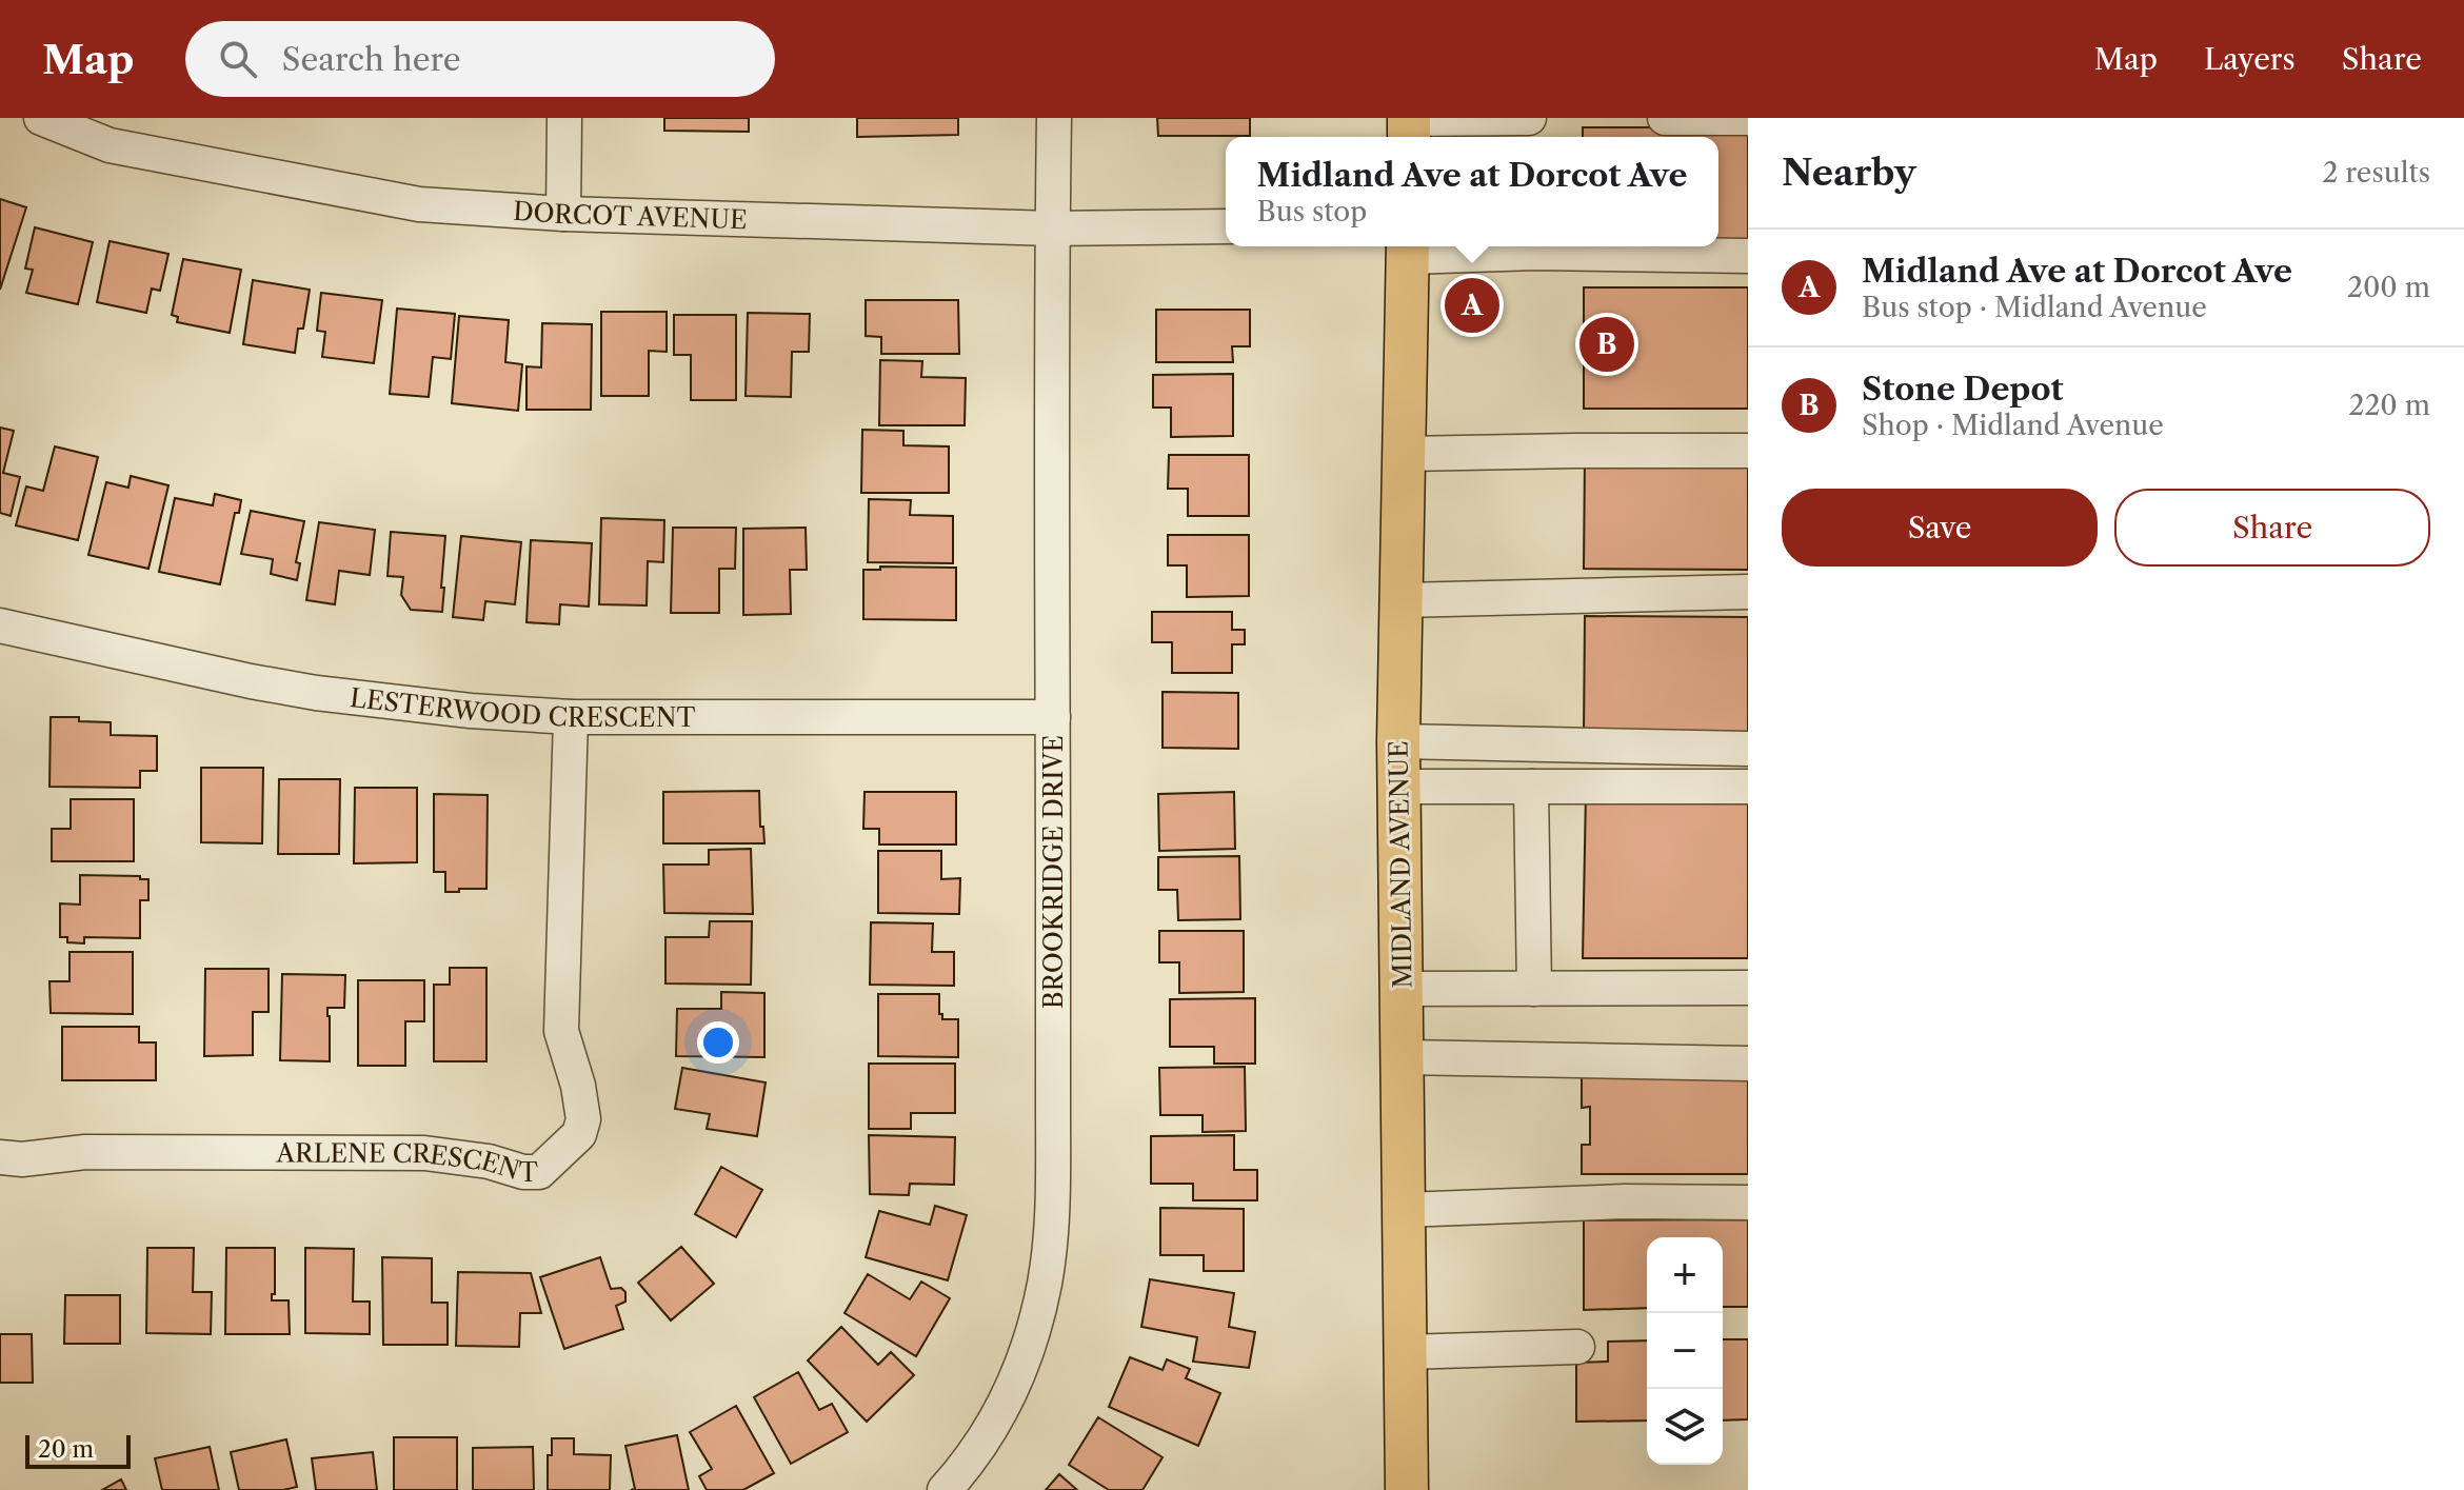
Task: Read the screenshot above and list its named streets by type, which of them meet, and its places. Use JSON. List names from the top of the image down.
{
  "streets": {
    "main road": ["MIDLAND AVENUE"],
    "street": [
      "DORCOT AVENUE",
      "LESTERWOOD CRESCENT",
      "BROOKRIDGE DRIVE",
      "ARLENE CRESCENT"
    ]
  },
  "crossings": [
    ["DORCOT AVENUE", "BROOKRIDGE DRIVE"],
    ["LESTERWOOD CRESCENT", "BROOKRIDGE DRIVE"],
    ["LESTERWOOD CRESCENT", "ARLENE CRESCENT"]
  ],
  "scale_bar": "20 m",
  "page": {
    "header": "Map",
    "search": "Search here",
    "nav": ["Map", "Layers", "Share"],
    "heading": ["Nearby", "2 results"],
    "popup": ["Midland Ave at Dorcot Ave", "Bus stop"],
    "list": [
      {
        "mark": "A",
        "name": "Midland Ave at Dorcot Ave",
        "note": "Bus stop · Midland Avenue",
        "value": "200 m"
      },
      {
        "mark": "B",
        "name": "Stone Depot",
        "note": "Shop · Midland Avenue",
        "value": "220 m"
      }
    ],
    "pins": ["A", "B"],
    "buttons": ["Save", "Share"],
    "map_buttons": ["+", "−"],
    "scale": "20 m"
  }
}
